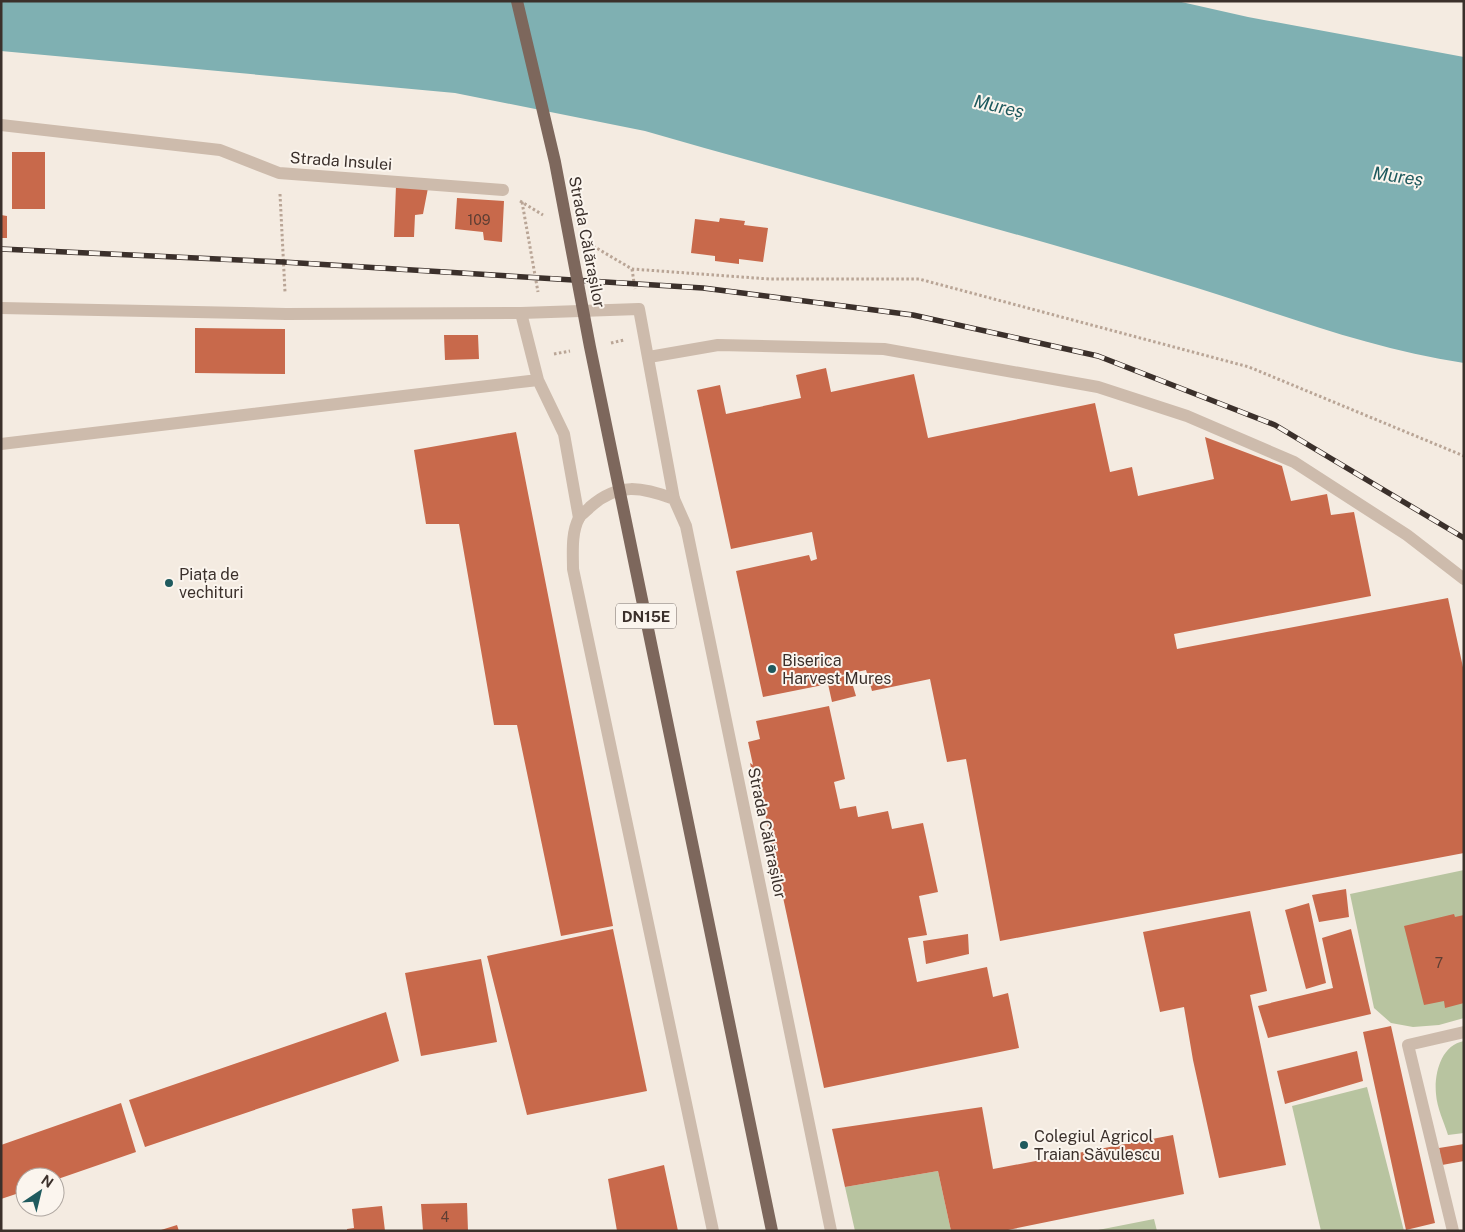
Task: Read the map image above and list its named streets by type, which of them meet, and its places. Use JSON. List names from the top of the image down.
{
  "streets": {
    "main road": ["Strada Călărașilor", "DN15E"],
    "street": ["Strada Insulei"]
  },
  "water": ["Mureș"],
  "places": ["Piața de vechituri", "Biserica Harvest Mures", "Colegiul Agricol Traian Săvulescu"],
  "house_numbers": ["109", "7", "4"],
  "north": "top right"
}
